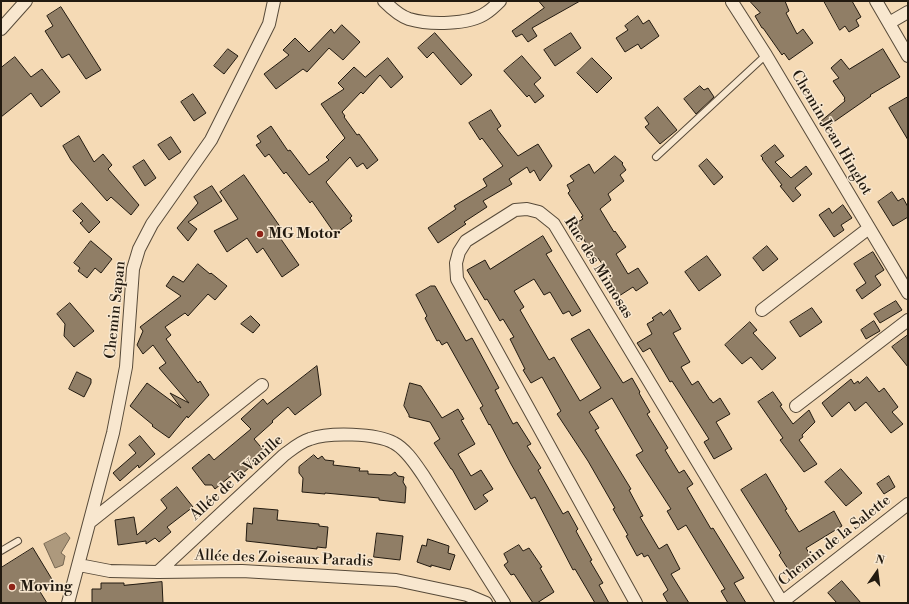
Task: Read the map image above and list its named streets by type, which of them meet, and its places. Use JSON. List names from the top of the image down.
{
  "streets": {
    "street": [
      "Chemin Jean Hinglot",
      "Rue des Mimosas",
      "Chemin Sapan",
      "Allée de la Vanille",
      "Chemin de la Salette",
      "Allée des Zoiseaux Paradis"
    ]
  },
  "crossings": [
    ["Rue des Mimosas", "Chemin de la Salette"],
    ["Chemin Sapan", "Allée des Zoiseaux Paradis"],
    ["Allée de la Vanille", "Allée des Zoiseaux Paradis"]
  ],
  "places": ["MG Motor", "Moving"],
  "north": "top"
}
